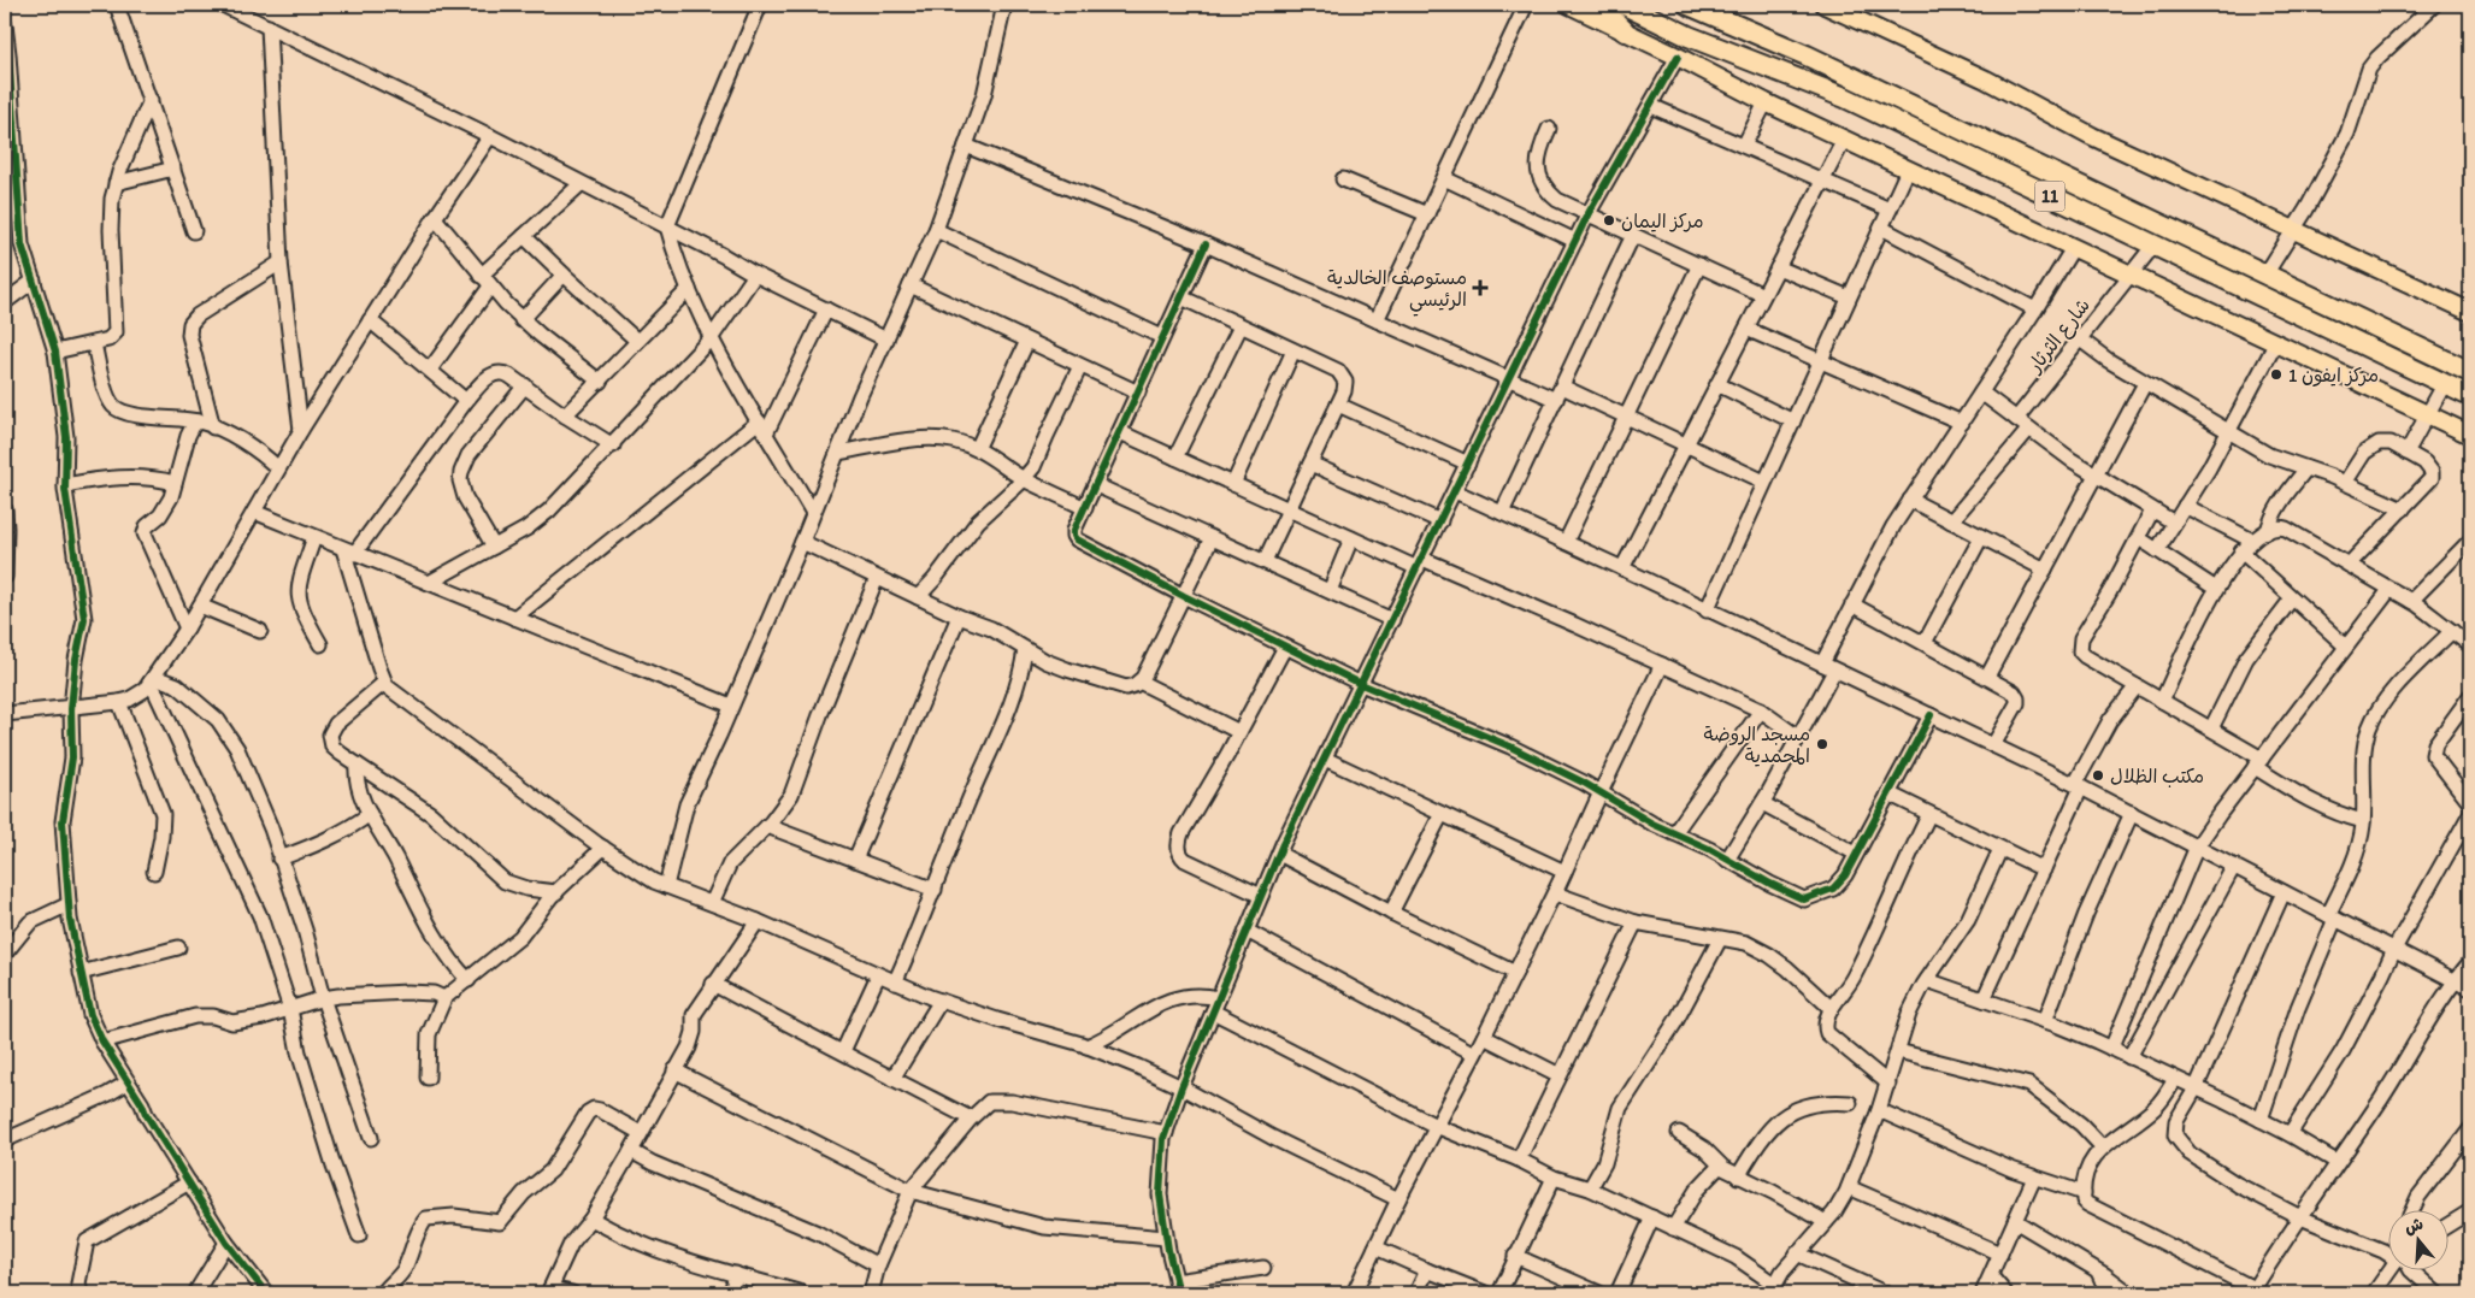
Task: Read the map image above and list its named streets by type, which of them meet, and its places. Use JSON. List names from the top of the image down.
{
  "streets": {
    "highway": ["11"],
    "street": ["شارع الثرثار"]
  },
  "crossings": [
    ["11", "شارع الثرثار"]
  ],
  "places": {
    "other": [
      "مركز اليمان",
      "مركز ايفون 1",
      "مسجد الروضة المحمدية",
      "مكتب الظلال"
    ],
    "health": ["مستوصف الخالدية الرئيسي"]
  },
  "north": "top"
}
